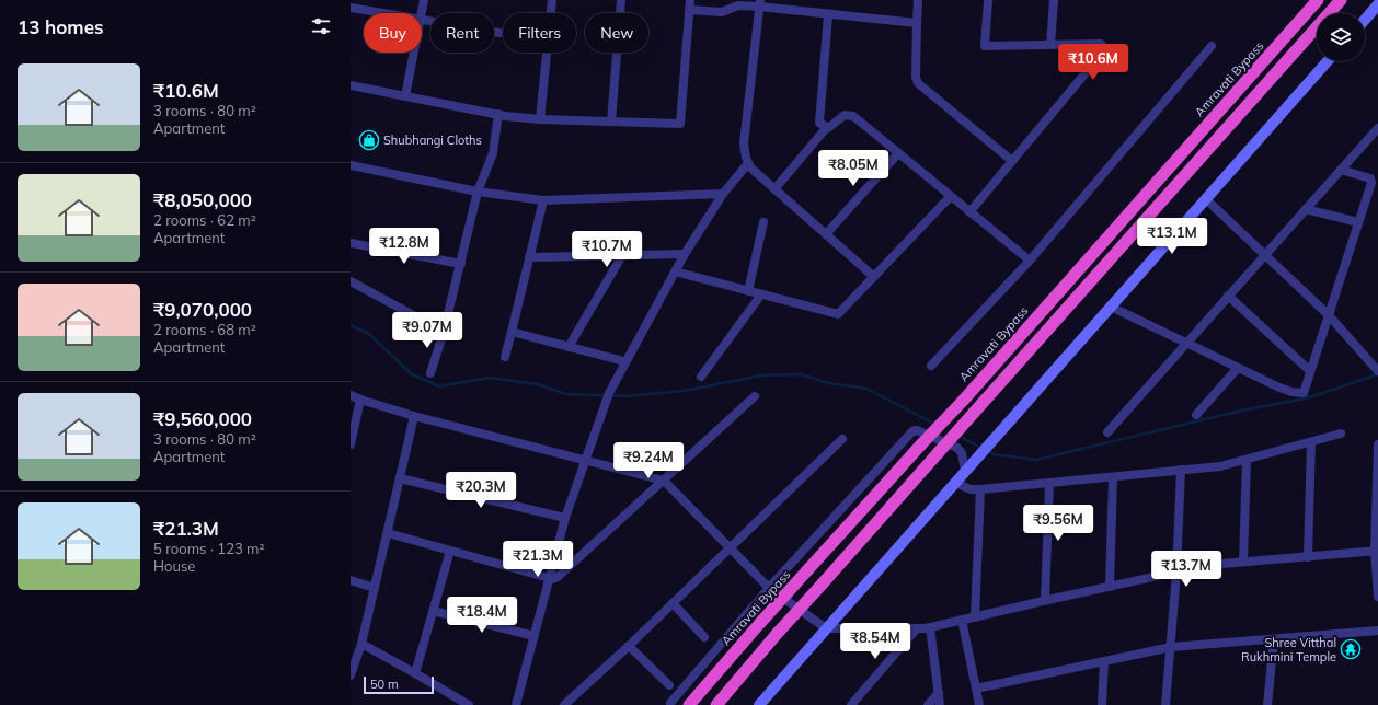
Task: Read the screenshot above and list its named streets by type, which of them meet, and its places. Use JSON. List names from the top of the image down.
{
  "streets": {
    "highway": ["Amravati Bypass"]
  },
  "places": {
    "shop": ["Shubhangi Cloths"],
    "temple": ["Shree Vitthal Rukhmini Temple"]
  },
  "scale_bar": "50 m",
  "page": {
    "heading": "13 homes",
    "chip": [
      "Buy",
      "Rent",
      "Filters",
      "New"
    ],
    "price": [
      "₹10.6M",
      "₹8.05M",
      "₹13.1M",
      "₹12.8M",
      "₹10.7M",
      "₹9.07M",
      "₹9.24M",
      "₹20.3M",
      "₹9.56M",
      "₹21.3M",
      "₹13.7M",
      "₹18.4M",
      "₹8.54M"
    ],
    "list": [
      {
        "name": "₹10.6M",
        "note": "3 rooms · 80 m² · Apartment"
      },
      {
        "name": "₹8,050,000",
        "note": "2 rooms · 62 m² · Apartment"
      },
      {
        "name": "₹9,070,000",
        "note": "2 rooms · 68 m² · Apartment"
      },
      {
        "name": "₹9,560,000",
        "note": "3 rooms · 80 m² · Apartment"
      },
      {
        "name": "₹21.3M",
        "note": "5 rooms · 123 m² · House"
      }
    ],
    "scale": "50 m"
  }
}
